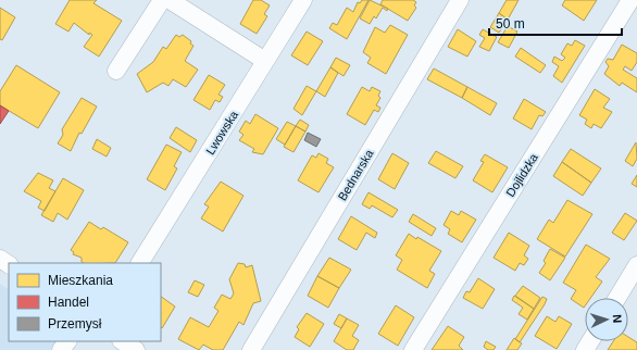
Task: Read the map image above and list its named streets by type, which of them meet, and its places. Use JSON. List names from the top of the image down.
{
  "streets": {
    "street": ["Lwowska", "Bednarska", "Dojlidzka"]
  },
  "legend": ["Mieszkania", "Handel", "Przemysł"],
  "scale_bar": "50 m",
  "north": "right"
}
